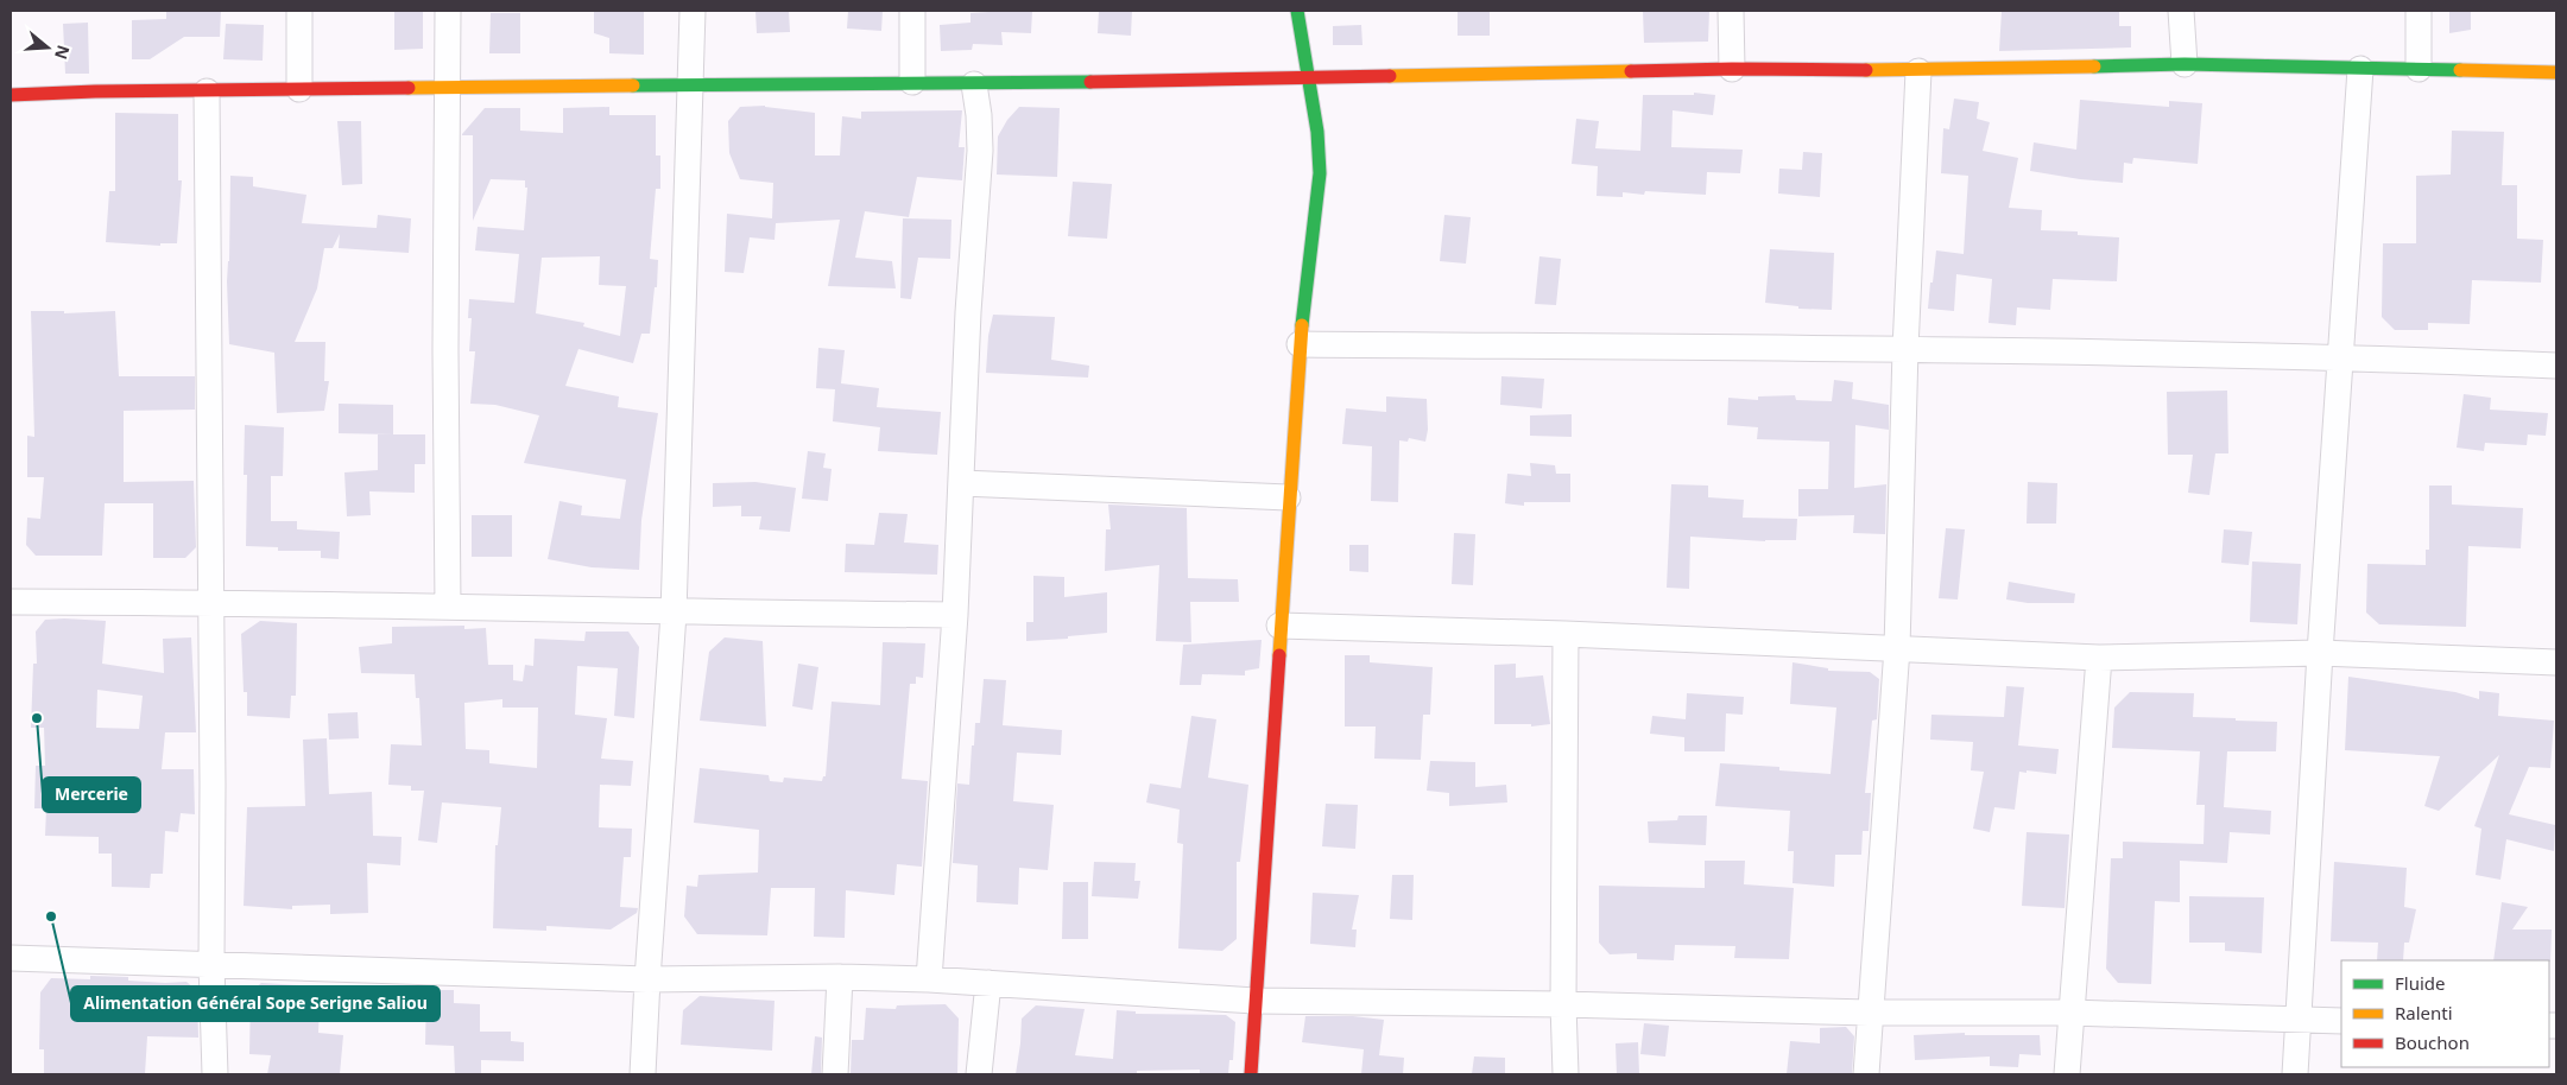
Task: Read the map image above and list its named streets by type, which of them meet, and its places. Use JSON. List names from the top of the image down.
{
  "places": ["Mercerie", "Alimentation Général Sope Serigne Saliou"],
  "legend": ["Fluide", "Ralenti", "Bouchon"],
  "north": "right"
}
